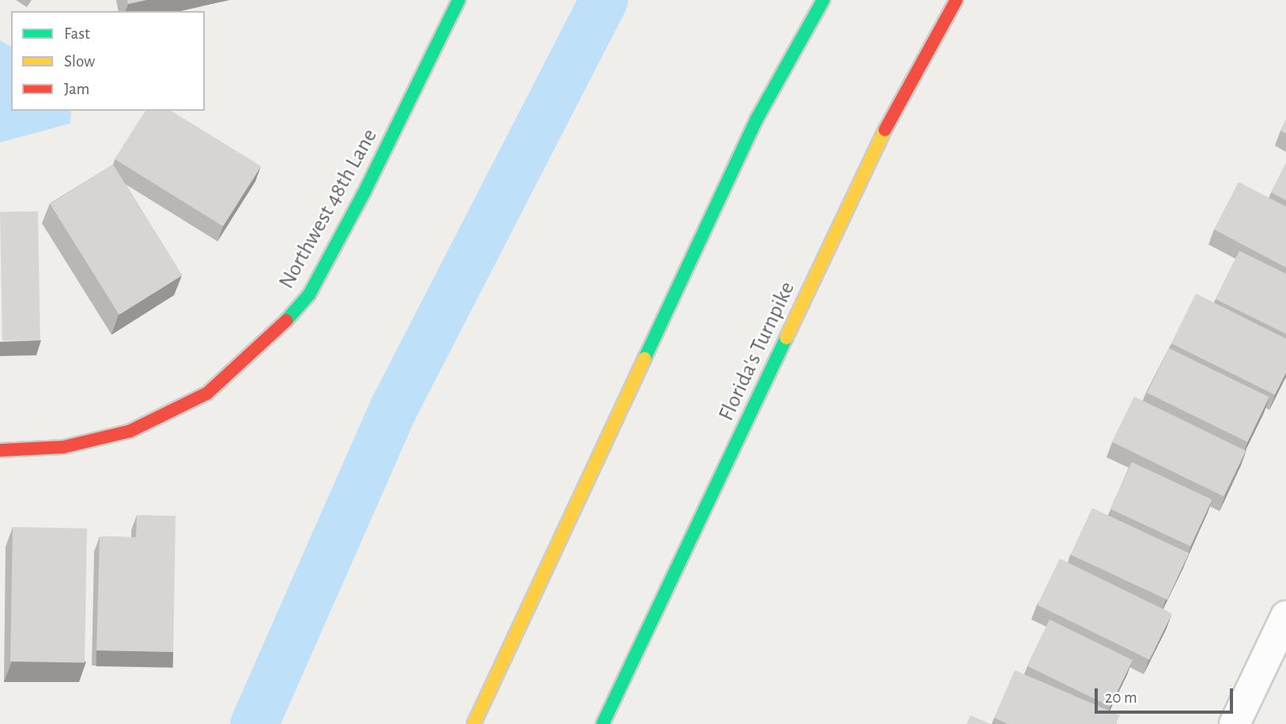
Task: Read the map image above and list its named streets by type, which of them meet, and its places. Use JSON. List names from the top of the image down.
{
  "streets": {
    "main road": ["Northwest 48th Lane", "Florida's Turnpike"]
  },
  "legend": ["Fast", "Slow", "Jam"],
  "scale_bar": "20 m"
}
